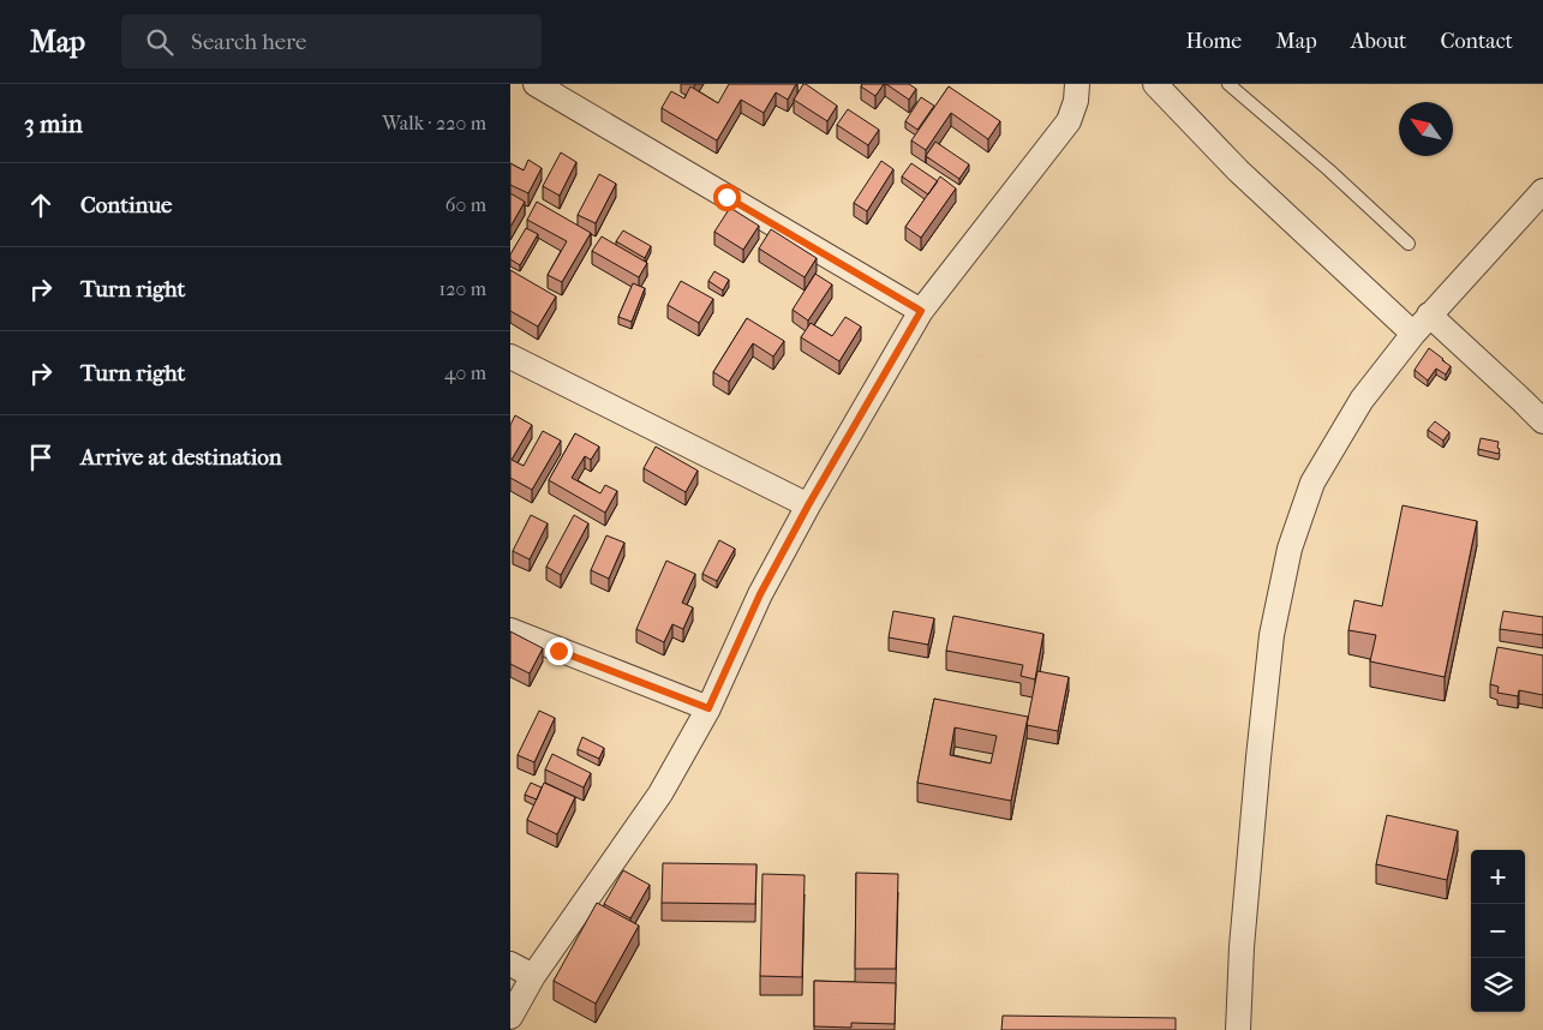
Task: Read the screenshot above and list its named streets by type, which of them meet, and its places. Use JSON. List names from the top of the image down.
{
  "north": "top left",
  "page": {
    "header": "Map",
    "search": "Search here",
    "nav": [
      "Home",
      "Map",
      "About",
      "Contact"
    ],
    "heading": ["3 min", "Walk · 220 m"],
    "list": [
      ["Continue", "60 m"],
      ["Turn right", "120 m"],
      ["Turn right", "40 m"],
      "Arrive at destination"
    ],
    "map_buttons": ["+", "−"]
  }
}
